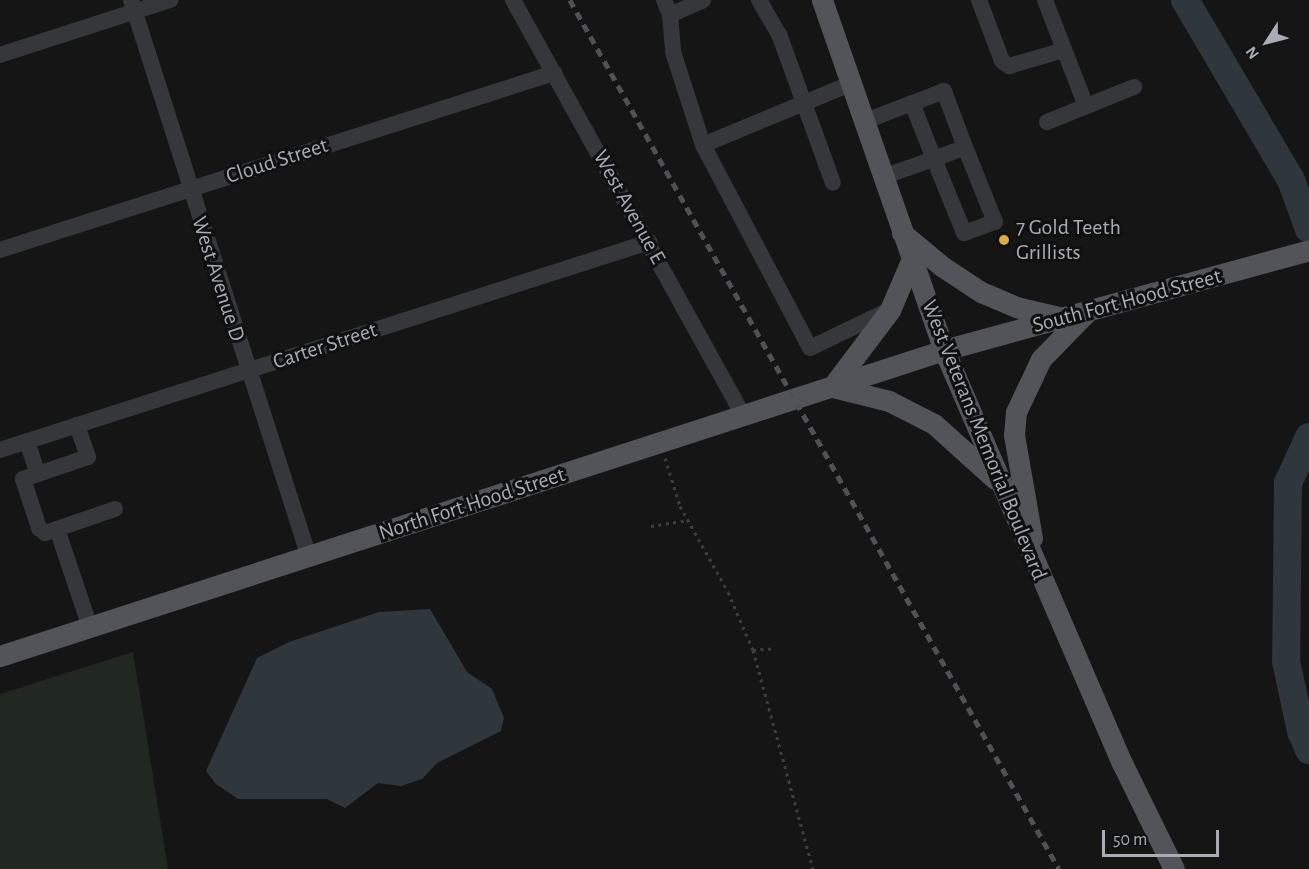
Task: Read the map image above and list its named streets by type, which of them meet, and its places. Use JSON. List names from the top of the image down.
{
  "streets": {
    "main road": ["South Fort Hood Street", "West Veterans Memorial Boulevard", "North Fort Hood Street"],
    "street": [
      "Cloud Street",
      "West Avenue E",
      "West Avenue D",
      "Carter Street"
    ]
  },
  "crossings": [
    ["Cloud Street", "West Avenue E"],
    ["Cloud Street", "West Avenue D"],
    ["West Avenue E", "Carter Street"],
    ["West Avenue E", "North Fort Hood Street"],
    ["West Avenue D", "Carter Street"],
    ["West Avenue D", "North Fort Hood Street"],
    ["South Fort Hood Street", "West Veterans Memorial Boulevard"],
    ["South Fort Hood Street", "North Fort Hood Street"],
    ["West Veterans Memorial Boulevard", "North Fort Hood Street"]
  ],
  "places": ["7 Gold Teeth Grillists"],
  "scale_bar": "50 m",
  "north": "bottom left"
}
